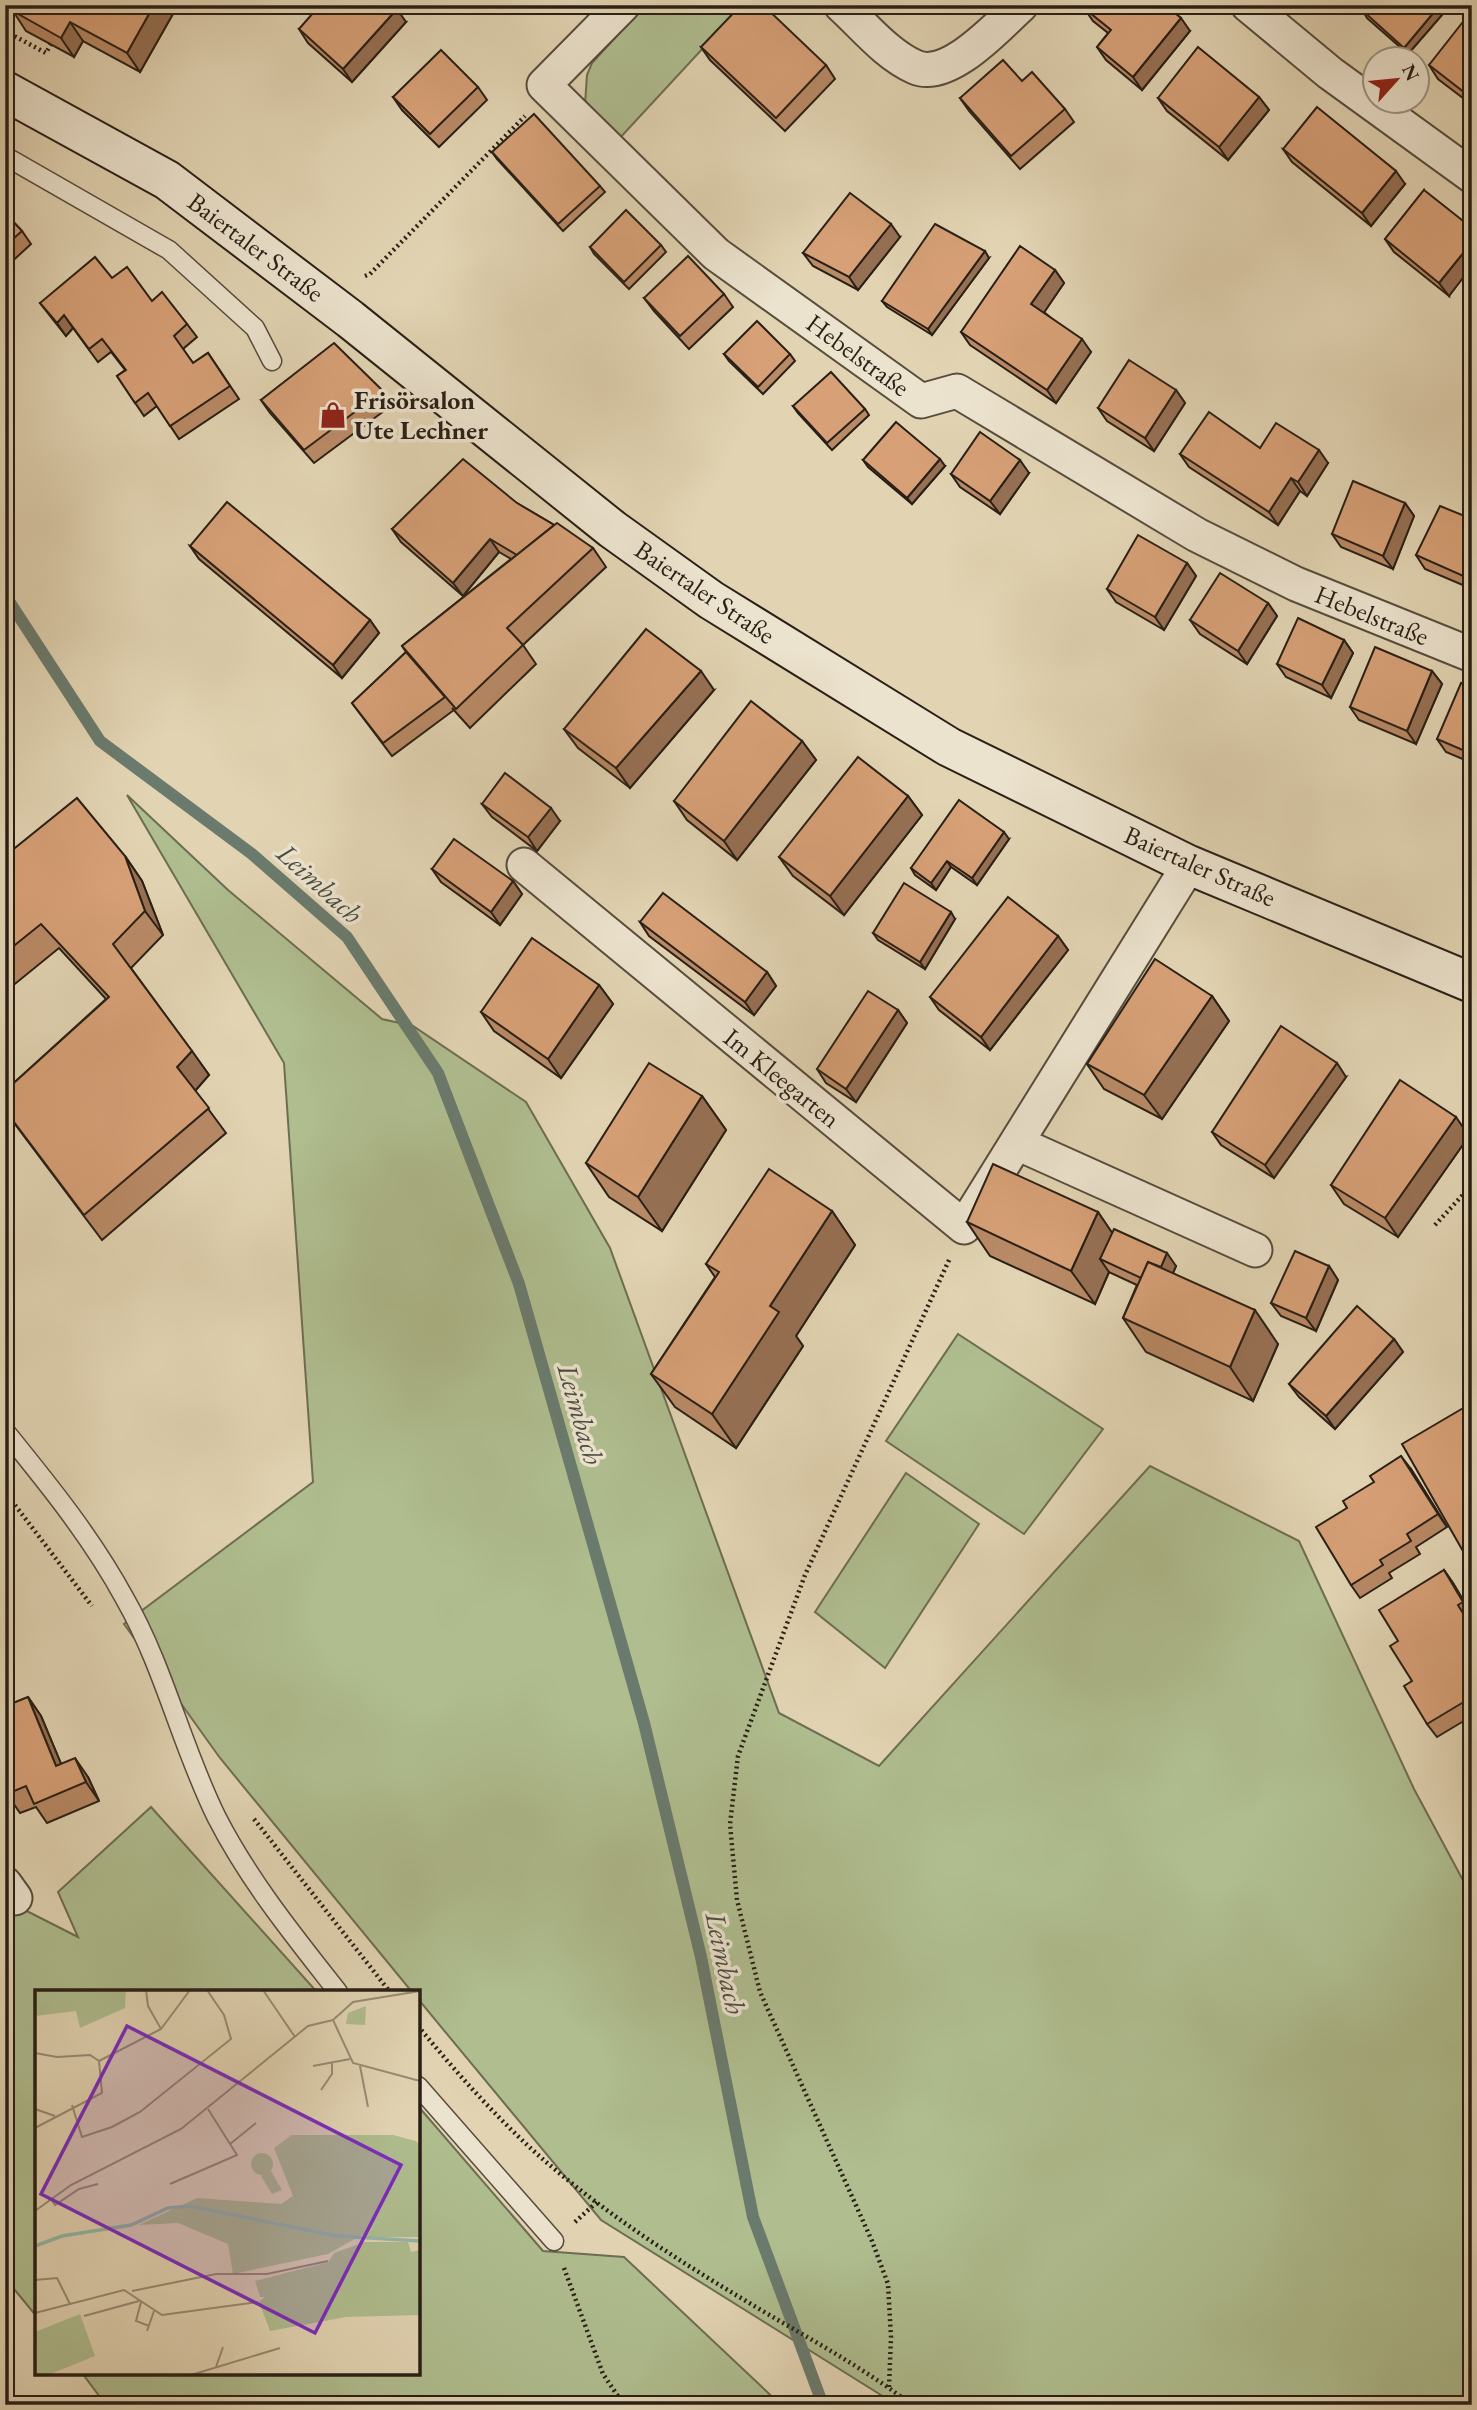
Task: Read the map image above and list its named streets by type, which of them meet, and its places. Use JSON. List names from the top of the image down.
{
  "streets": {
    "main road": ["Baiertaler Straße"],
    "street": ["Hebelstraße", "Im Kleegarten"]
  },
  "water": ["Leimbach"],
  "places": {
    "shop": ["Frisörsalon Ute Lechner"]
  },
  "north": "top right"
}
